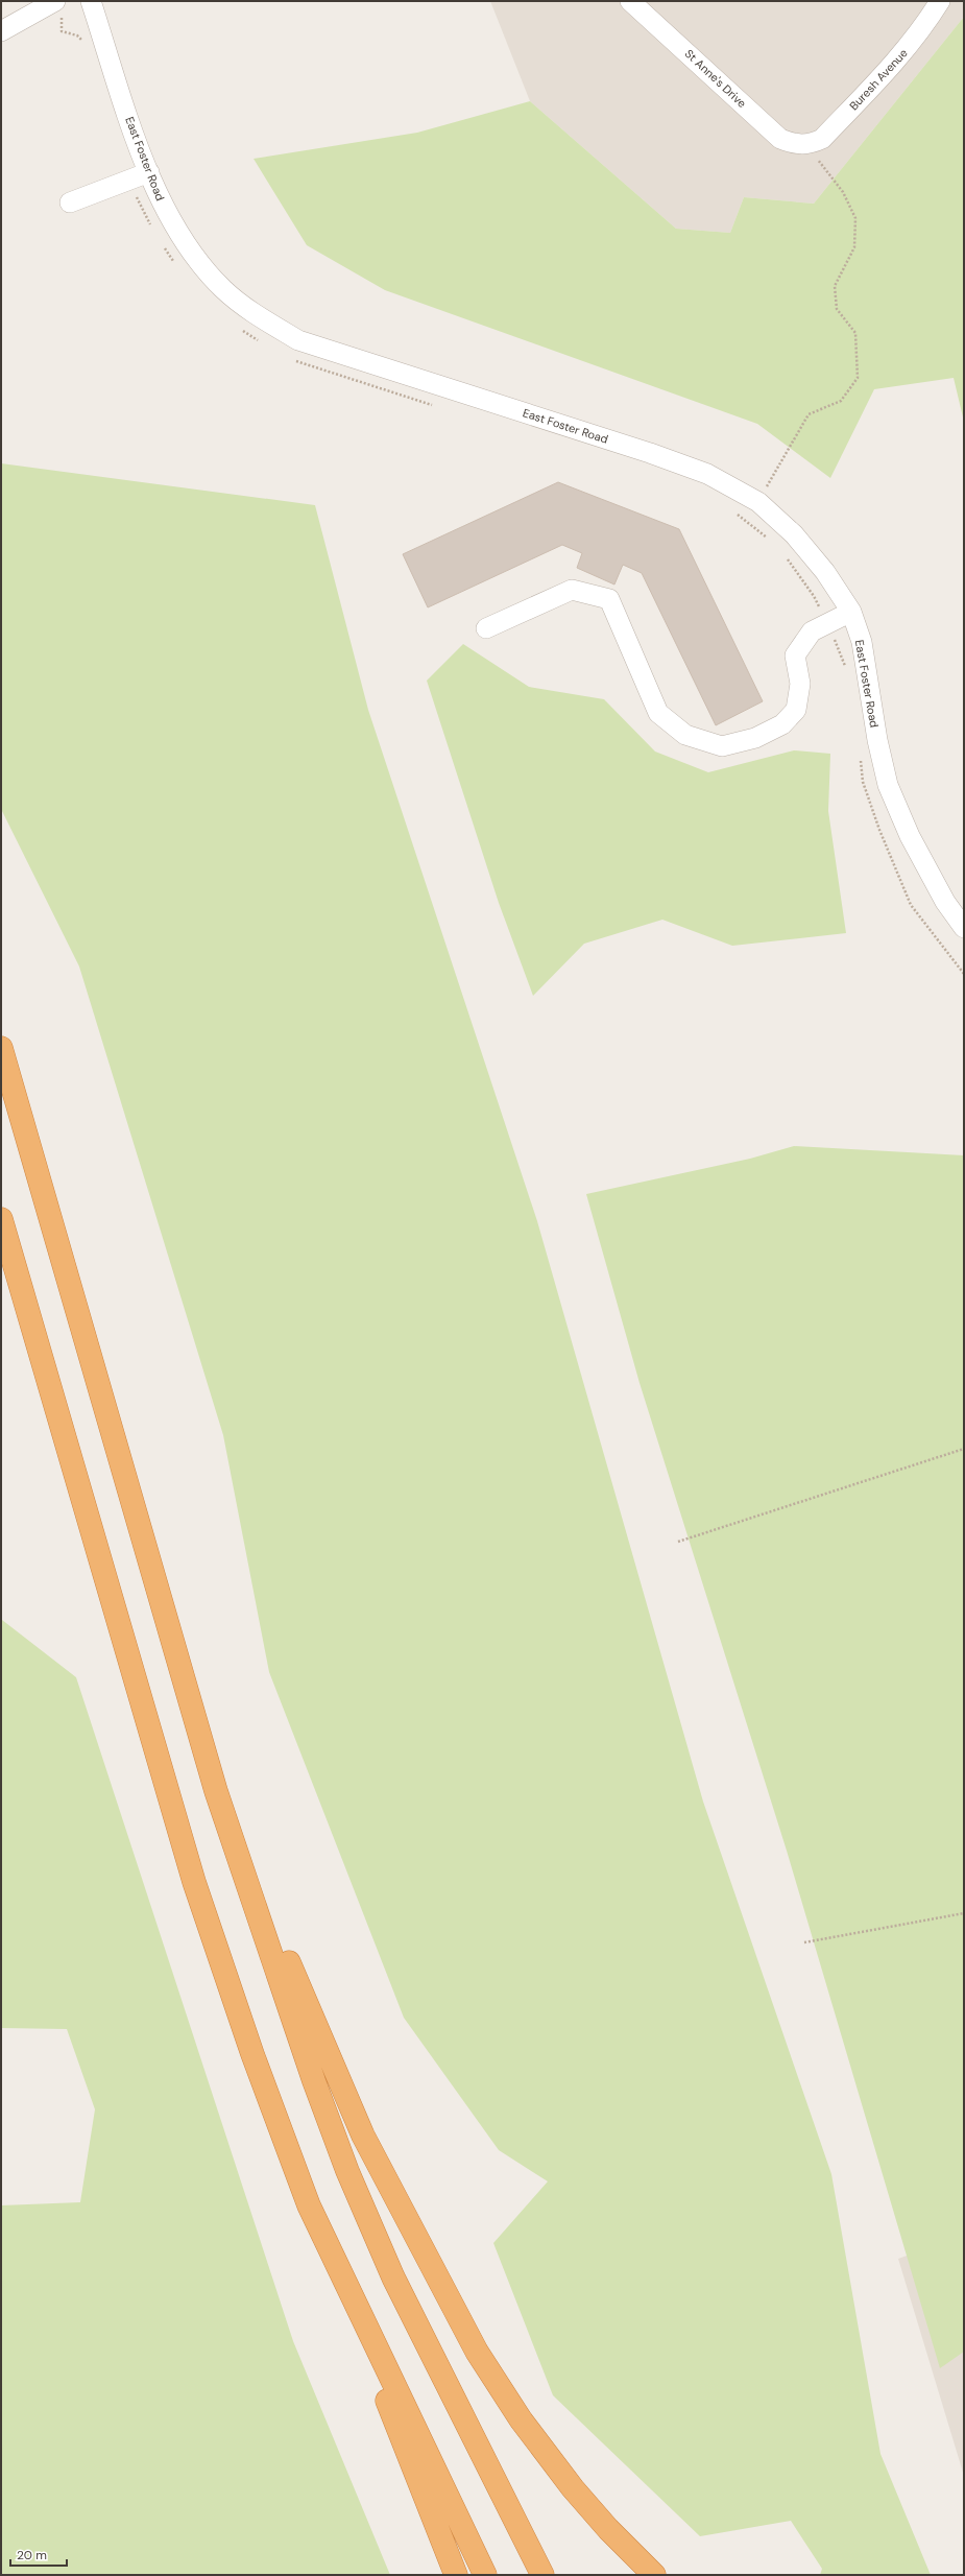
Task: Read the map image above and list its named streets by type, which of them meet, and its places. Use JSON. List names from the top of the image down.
{
  "streets": {
    "street": ["St Anne's Drive", "Buresh Avenue", "East Foster Road"]
  },
  "crossings": [
    ["St Anne's Drive", "Buresh Avenue"]
  ],
  "scale_bar": "20 m"
}
